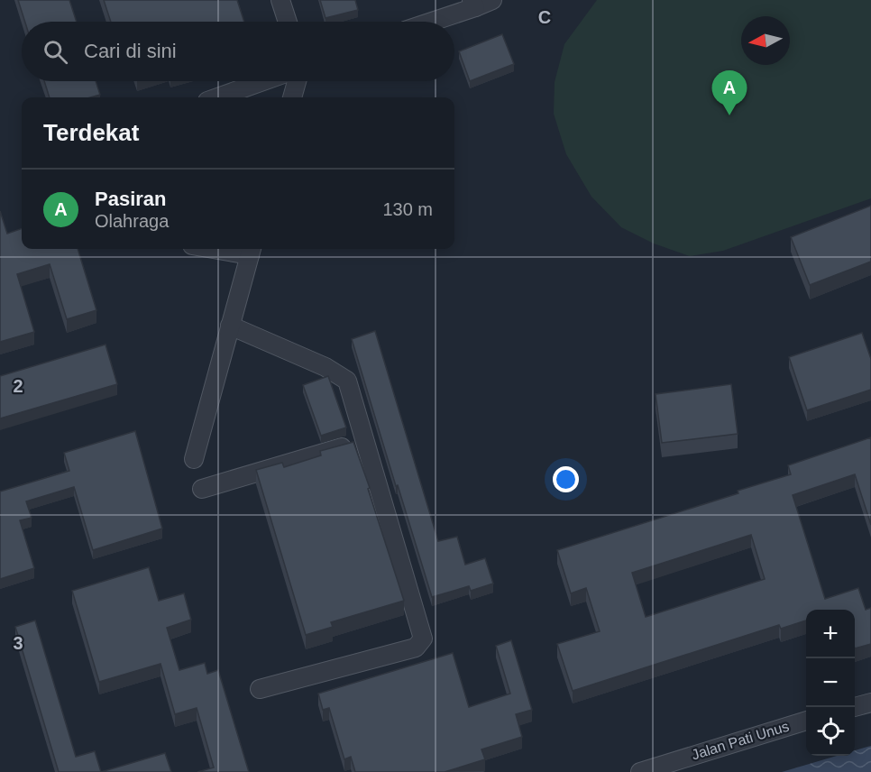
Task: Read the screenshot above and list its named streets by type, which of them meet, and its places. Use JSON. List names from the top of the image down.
{
  "streets": {
    "street": ["Jalan Pati Unus"]
  },
  "north": "left",
  "page": {
    "search": "Cari di sini",
    "pins": "A",
    "heading": "Terdekat",
    "list": [
      {
        "mark": "A",
        "name": "Pasiran",
        "note": "Olahraga",
        "value": "130 m"
      }
    ],
    "map_buttons": ["+", "−"]
  },
  "grid": {
    "columns": ["C"],
    "rows": ["2", "3"]
  }
}
